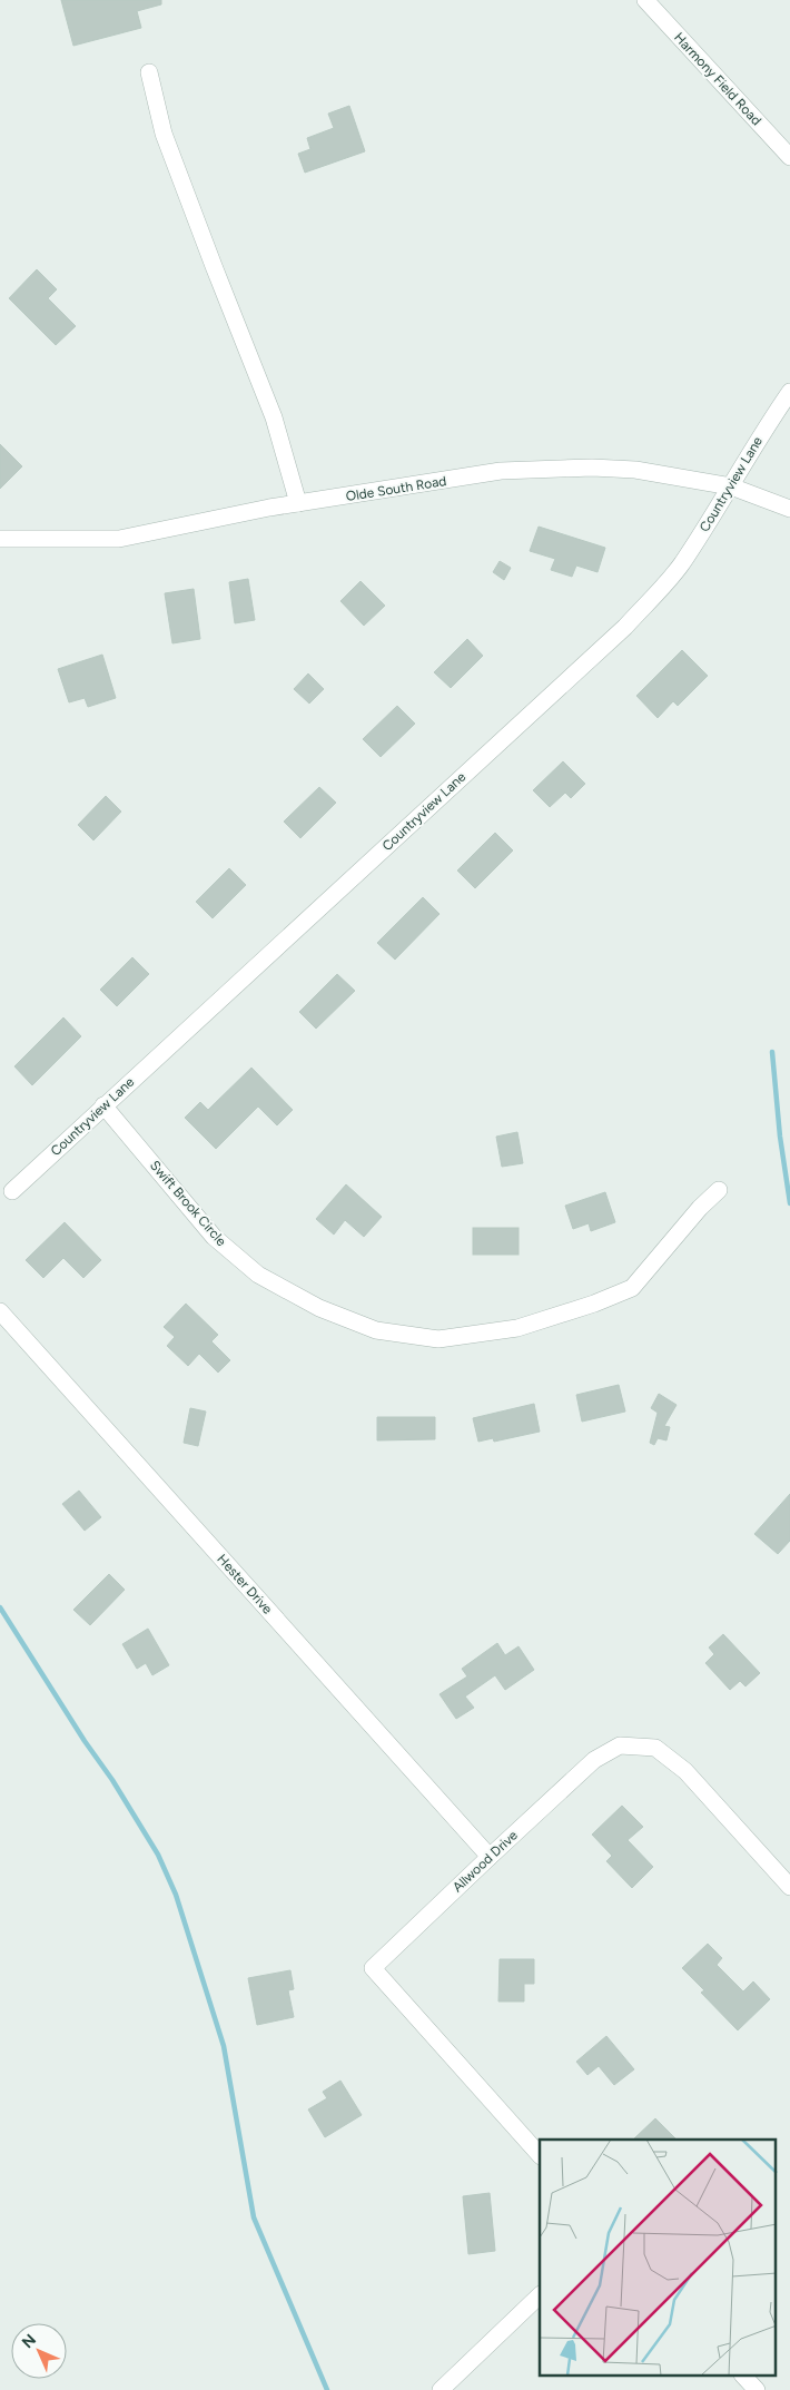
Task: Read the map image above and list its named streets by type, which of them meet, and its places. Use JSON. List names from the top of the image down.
{
  "streets": {
    "street": [
      "Harmony Field Road",
      "Countryview Lane",
      "Olde South Road",
      "Swift Brook Circle",
      "Hester Drive",
      "Allwood Drive"
    ]
  },
  "crossings": [
    ["Countryview Lane", "Olde South Road"],
    ["Countryview Lane", "Swift Brook Circle"],
    ["Hester Drive", "Allwood Drive"]
  ],
  "north": "top left"
}
